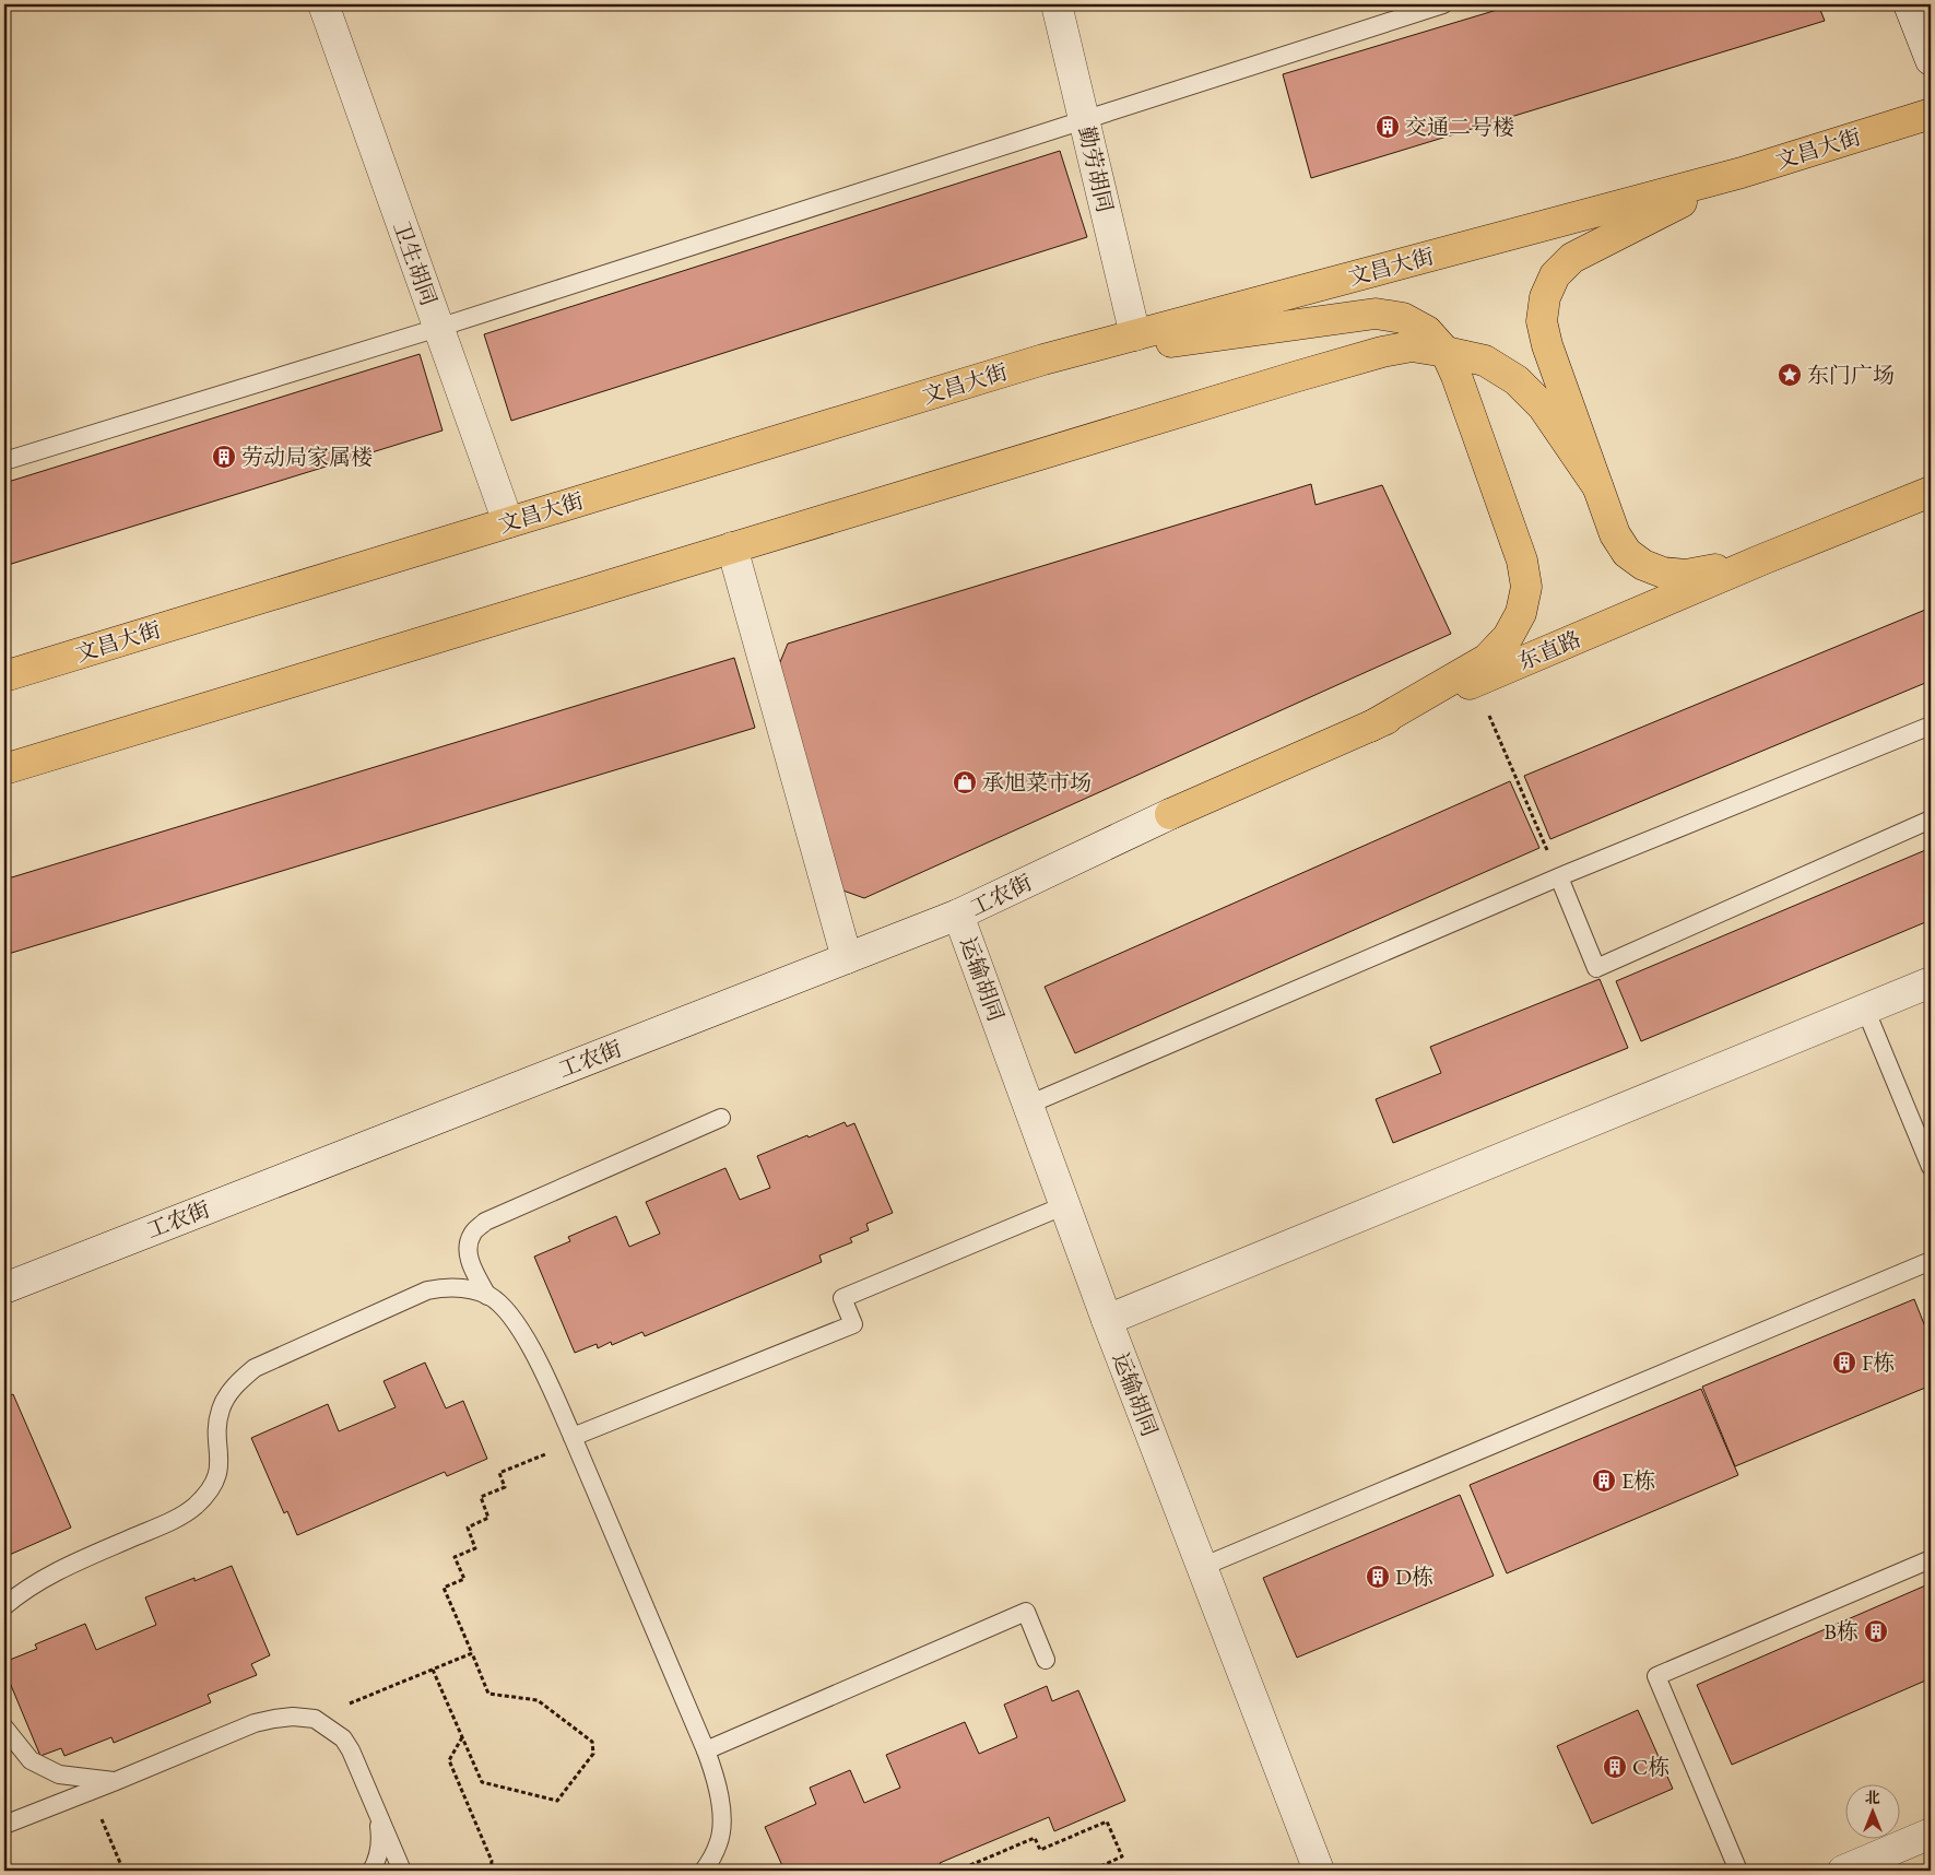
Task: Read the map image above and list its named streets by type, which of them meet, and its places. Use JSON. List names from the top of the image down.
{
  "streets": {
    "main road": ["文昌大街", "东直路"],
    "street": [
      "勤劳胡同",
      "卫生胡同",
      "工农街",
      "运输胡同"
    ]
  },
  "crossings": [
    ["文昌大街", "勤劳胡同"],
    ["文昌大街", "卫生胡同"],
    ["东直路", "工农街"],
    ["工农街", "运输胡同"]
  ],
  "places": {
    "building": [
      "交通二号楼",
      "劳动局家属楼",
      "F栋",
      "E栋",
      "D栋",
      "B栋",
      "C栋"
    ],
    "place": ["东门广场"],
    "shop": ["承旭菜市场"]
  },
  "north": "top"
}
